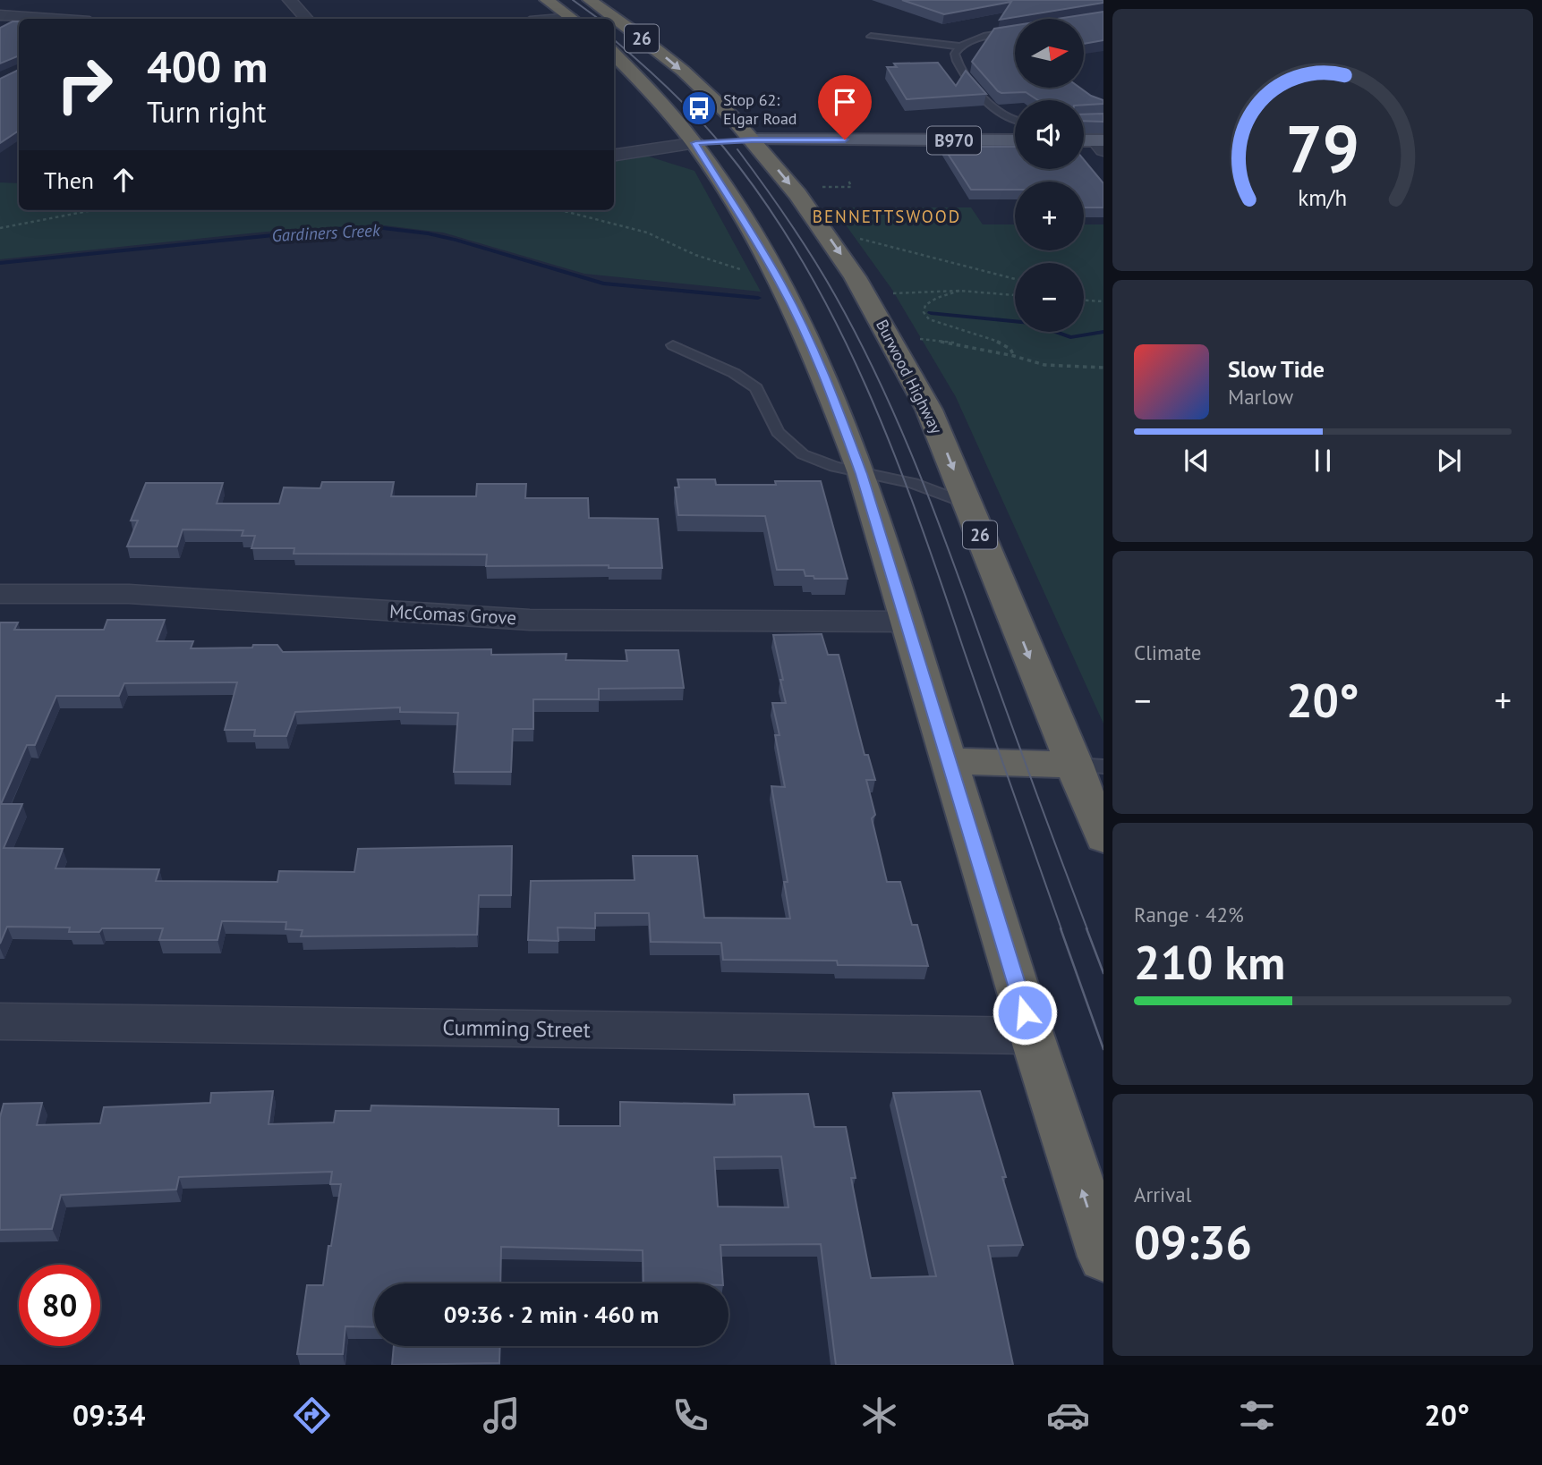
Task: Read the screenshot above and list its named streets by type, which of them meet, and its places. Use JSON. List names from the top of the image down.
{
  "streets": {
    "highway": ["26", "Burwood Highway"],
    "main road": ["B970"],
    "street": ["McComas Grove", "Cumming Street"]
  },
  "crossings": [
    ["26", "McComas Grove"],
    ["26", "Cumming Street"],
    ["B970", "Burwood Highway"]
  ],
  "districts": ["BENNETTSWOOD"],
  "water": ["Gardiners Creek"],
  "places": {
    "bus stop": ["Stop 62: Elgar Road"]
  },
  "north": "right",
  "page": {
    "map_buttons": ["+", "−"],
    "turn": ["400 m", "Turn right"],
    "then": "Then",
    "song": ["Slow Tide", "Marlow"],
    "tile": [
      "Climate",
      ["Range · 42%", "210 km"],
      ["Arrival", "09:36"]
    ],
    "heat": ["−", "20°", "+"],
    "limit": "80",
    "trip": "09:36 · 2 min · 460 m",
    "tabs": ["09:34", "20°"],
    "gauge": ["79", "km/h"]
  }
}
